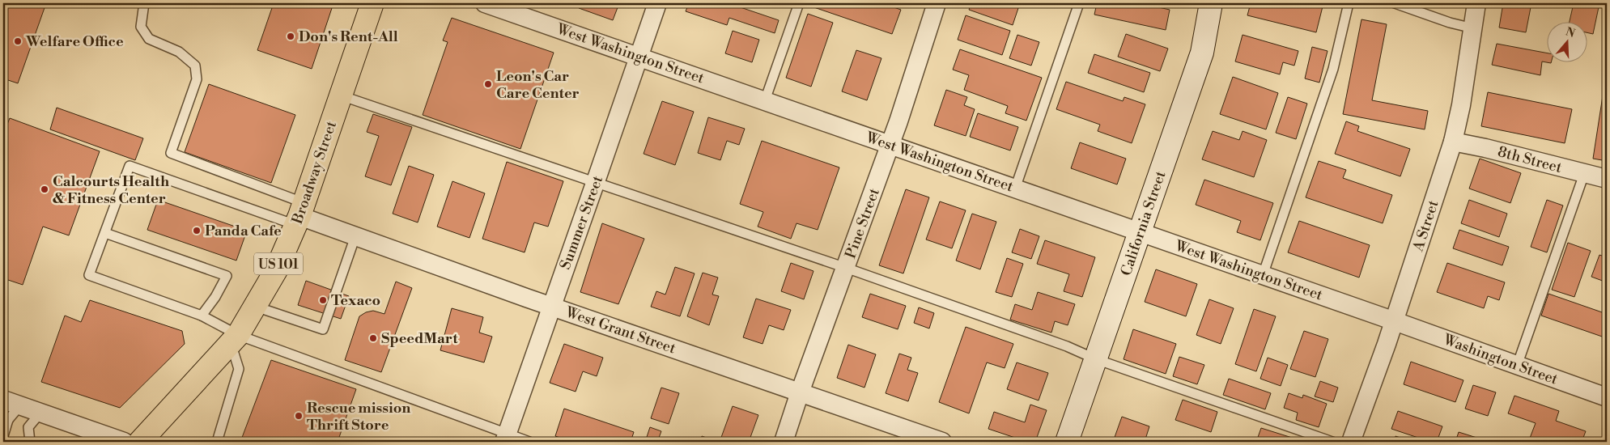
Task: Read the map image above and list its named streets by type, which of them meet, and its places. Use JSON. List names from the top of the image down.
{
  "streets": {
    "highway": ["Broadway Street", "US 101"],
    "street": [
      "West Washington Street",
      "8th Street",
      "Summer Street",
      "Pine Street",
      "California Street",
      "A Street",
      "West Grant Street",
      "Washington Street"
    ]
  },
  "crossings": [
    ["West Washington Street", "Summer Street"],
    ["West Washington Street", "Pine Street"],
    ["West Washington Street", "California Street"],
    ["West Washington Street", "A Street"],
    ["West Washington Street", "Washington Street"],
    ["8th Street", "A Street"],
    ["Broadway Street", "West Grant Street"],
    ["Summer Street", "West Grant Street"],
    ["Pine Street", "West Grant Street"],
    ["A Street", "Washington Street"]
  ],
  "places": [
    "Don's Rent-All",
    "Welfare Office",
    "Leon's Car Care Center",
    "Calcourts Health & Fitness Center",
    "Panda Cafe",
    "Texaco",
    "SpeedMart",
    "Rescue mission Thrift Store"
  ],
  "north": "top"
}
